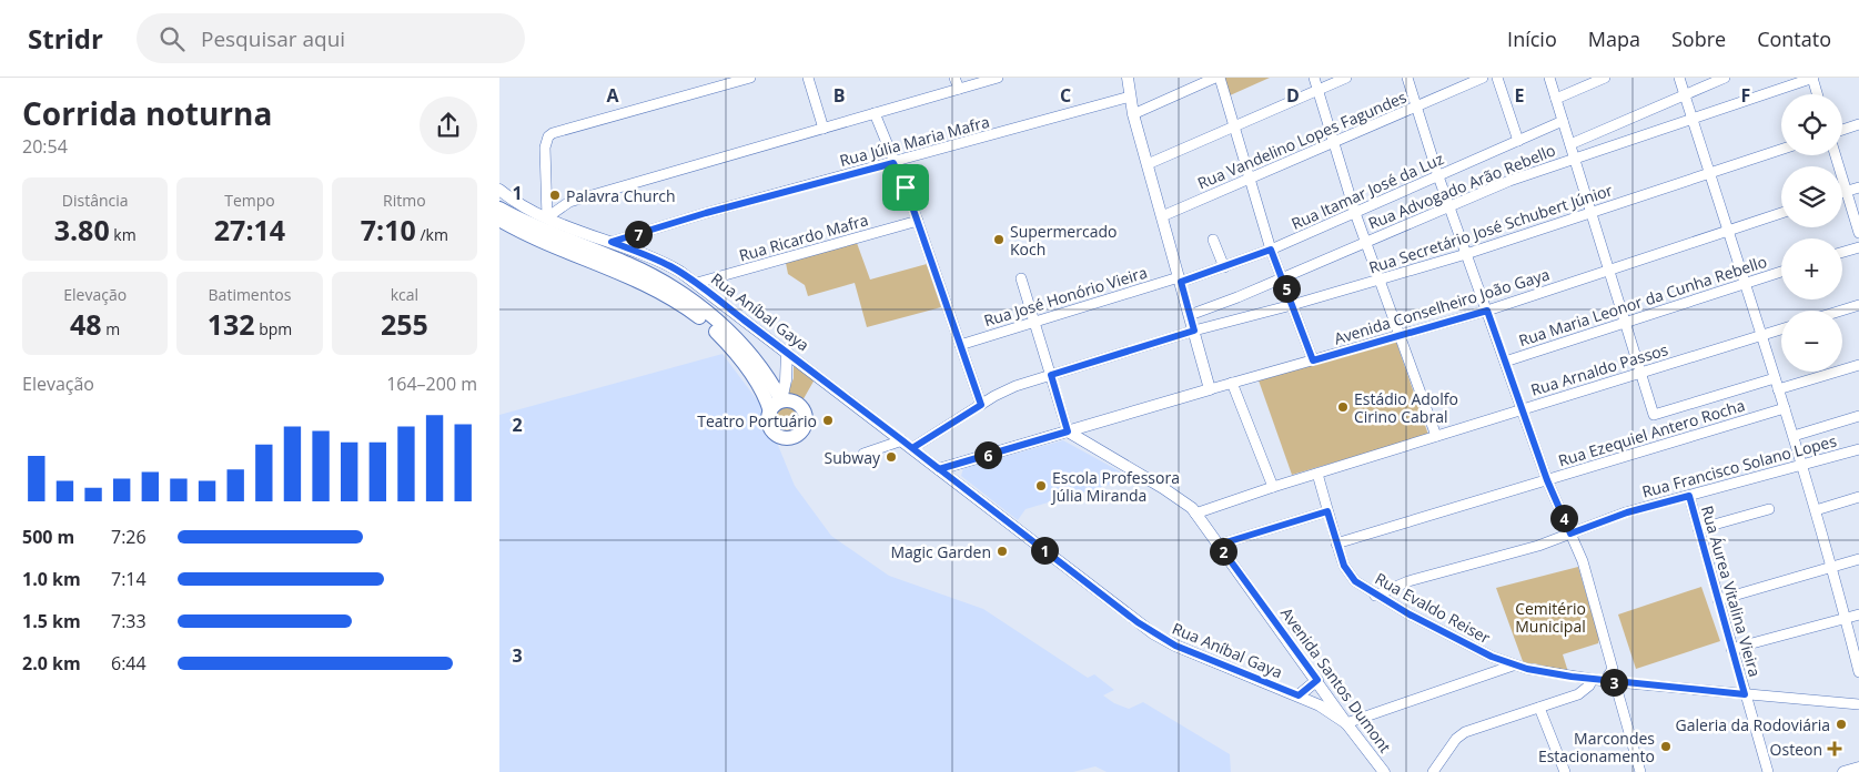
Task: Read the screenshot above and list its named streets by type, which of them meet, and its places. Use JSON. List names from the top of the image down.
{
  "streets": {
    "main road": ["Avenida Conselheiro João Gaya", "Rua Aníbal Gaya", "Avenida Santos Dumont"],
    "street": [
      "Rua Vandelino Lopes Fagundes",
      "Rua Júlia Maria Mafra",
      "Rua Advogado Arão Rebello",
      "Rua Itamar José da Luz",
      "Rua Secretário José Schubert Júnior",
      "Rua Ricardo Mafra",
      "Rua José Honório Vieira",
      "Rua Maria Leonor da Cunha Rebello",
      "Rua Arnaldo Passos",
      "Rua Ezequiel Antero Rocha",
      "Rua Francisco Solano Lopes",
      "Rua Áurea Vitalina Vieira",
      "Rua Evaldo Reiser"
    ]
  },
  "crossings": [
    ["Rua Júlia Maria Mafra", "Rua Aníbal Gaya"],
    ["Rua Itamar José da Luz", "Rua José Honório Vieira"],
    ["Rua Secretário José Schubert Júnior", "Rua Aníbal Gaya"],
    ["Rua Ricardo Mafra", "Rua Aníbal Gaya"],
    ["Avenida Conselheiro João Gaya", "Rua Aníbal Gaya"],
    ["Avenida Conselheiro João Gaya", "Avenida Santos Dumont"],
    ["Rua Aníbal Gaya", "Avenida Santos Dumont"],
    ["Rua Arnaldo Passos", "Rua Evaldo Reiser"],
    ["Rua Arnaldo Passos", "Avenida Santos Dumont"],
    ["Rua Ezequiel Antero Rocha", "Rua Evaldo Reiser"],
    ["Rua Francisco Solano Lopes", "Rua Áurea Vitalina Vieira"],
    ["Rua Francisco Solano Lopes", "Rua Evaldo Reiser"]
  ],
  "parks": ["Cemitério Municipal"],
  "places": {
    "other": [
      "Palavra Church",
      "Supermercado Koch",
      "Estádio Adolfo Cirino Cabral",
      "Teatro Portuário",
      "Subway",
      "Escola Professora Júlia Miranda",
      "Magic Garden",
      "Galeria da Rodoviária",
      "Marcondes Estacionamento"
    ],
    "health": ["Osteon"]
  },
  "page": {
    "header": "Stridr",
    "search": "Pesquisar aqui",
    "nav": [
      "Início",
      "Mapa",
      "Sobre",
      "Contato"
    ],
    "heading": ["Corrida noturna", "20:54"],
    "map_buttons": ["+", "−"],
    "stats": [
      ["Distância", "3.80 km"],
      ["Tempo", "27:14"],
      ["Ritmo", "7:10 /km"],
      ["Elevação", "48 m"],
      ["Batimentos", "132 bpm"],
      ["kcal", "255"]
    ],
    "pins": [
      "7",
      "5",
      "6",
      "4",
      "1",
      "2",
      "3"
    ],
    "chart": ["Elevação", "164–200 m"],
    "list": [
      {
        "name": "500 m",
        "note": "7:26"
      },
      {
        "name": "1.0 km",
        "note": "7:14"
      },
      {
        "name": "1.5 km",
        "note": "7:33"
      },
      {
        "name": "2.0 km",
        "note": "6:44"
      }
    ]
  },
  "grid": {
    "columns": [
      "A",
      "B",
      "C",
      "D",
      "E",
      "F"
    ],
    "rows": ["1", "2", "3"]
  }
}
